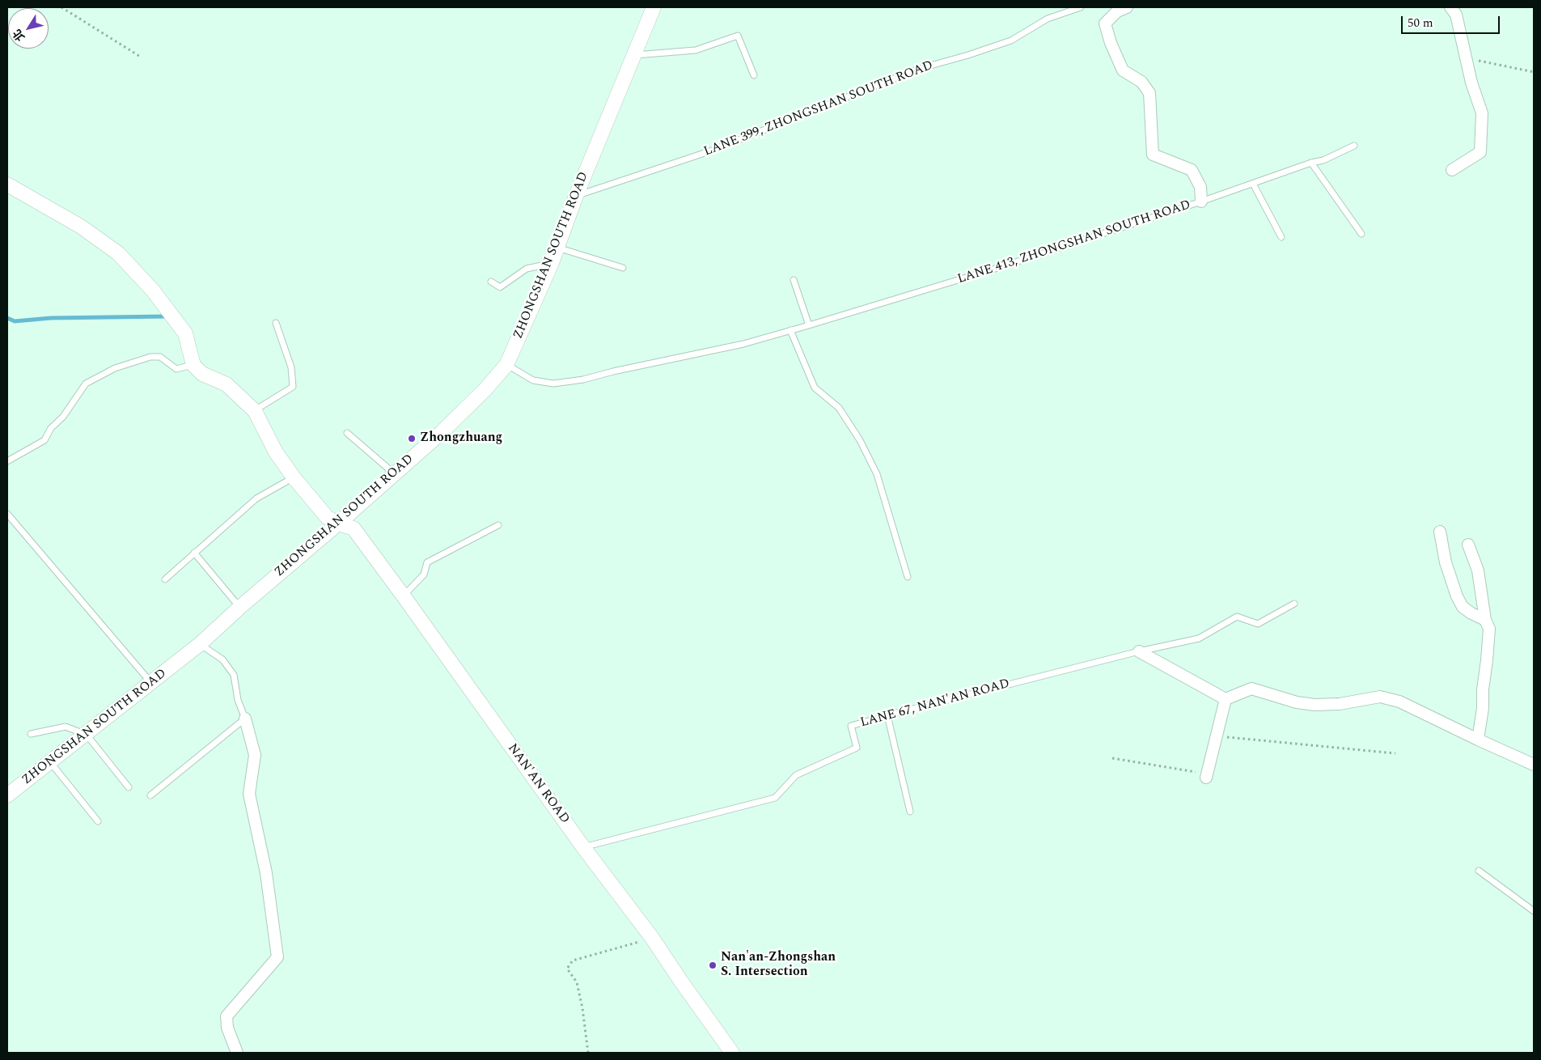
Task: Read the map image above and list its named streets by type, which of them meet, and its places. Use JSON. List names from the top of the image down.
{
  "streets": {
    "street": ["ZHONGSHAN SOUTH ROAD", "NAN'AN ROAD"],
    "lane": ["LANE 399, ZHONGSHAN SOUTH ROAD", "LANE 413, ZHONGSHAN SOUTH ROAD", "LANE 67, NAN'AN ROAD"]
  },
  "crossings": [
    ["LANE 399, ZHONGSHAN SOUTH ROAD", "ZHONGSHAN SOUTH ROAD"],
    ["LANE 413, ZHONGSHAN SOUTH ROAD", "ZHONGSHAN SOUTH ROAD"],
    ["ZHONGSHAN SOUTH ROAD", "NAN'AN ROAD"],
    ["LANE 67, NAN'AN ROAD", "NAN'AN ROAD"]
  ],
  "places": ["Zhongzhuang", "Nan'an-Zhongshan S. Intersection"],
  "scale_bar": "50 m",
  "north": "bottom left"
}
